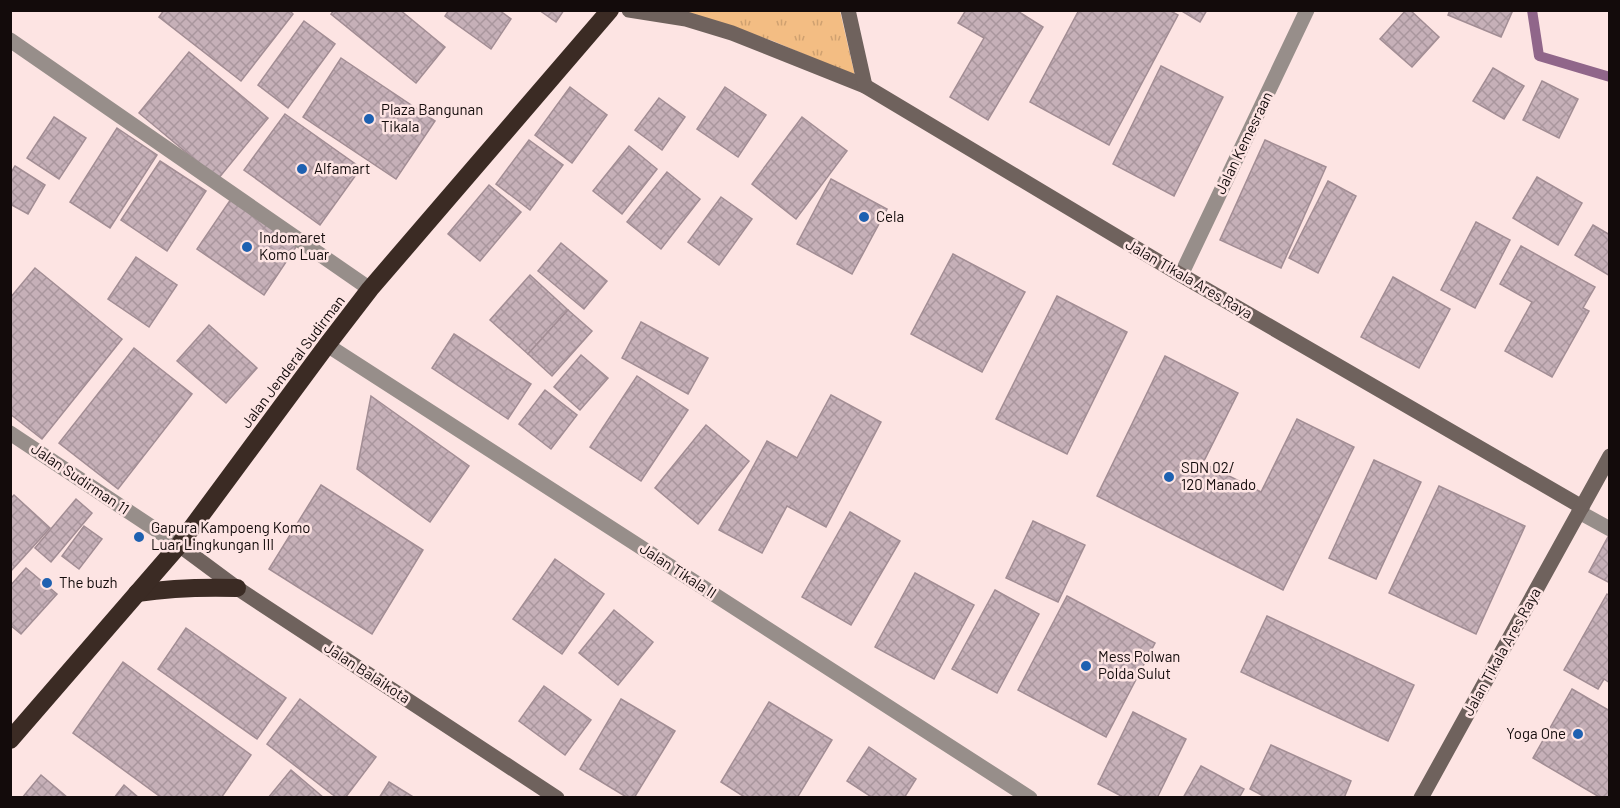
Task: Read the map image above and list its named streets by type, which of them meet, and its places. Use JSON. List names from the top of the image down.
{
  "streets": {
    "highway": ["Jalan Jenderal Sudirman"],
    "street": [
      "Jalan Kemesraan",
      "Jalan Tikala Ares Raya",
      "Jalan Sudirman 11",
      "Jalan Tikala II",
      "Jalan Balaikota"
    ]
  },
  "crossings": [
    ["Jalan Kemesraan", "Jalan Tikala Ares Raya"],
    ["Jalan Jenderal Sudirman", "Jalan Sudirman 11"],
    ["Jalan Jenderal Sudirman", "Jalan Tikala II"],
    ["Jalan Jenderal Sudirman", "Jalan Balaikota"],
    ["Jalan Sudirman 11", "Jalan Balaikota"]
  ],
  "places": [
    "Plaza Bangunan Tikala",
    "Alfamart",
    "Cela",
    "Indomaret Komo Luar",
    "SDN 02/ 120 Manado",
    "Gapura Kampoeng Komo Luar Lingkungan III",
    "The buzh",
    "Mess Polwan Polda Sulut",
    "Yoga One"
  ]
}
